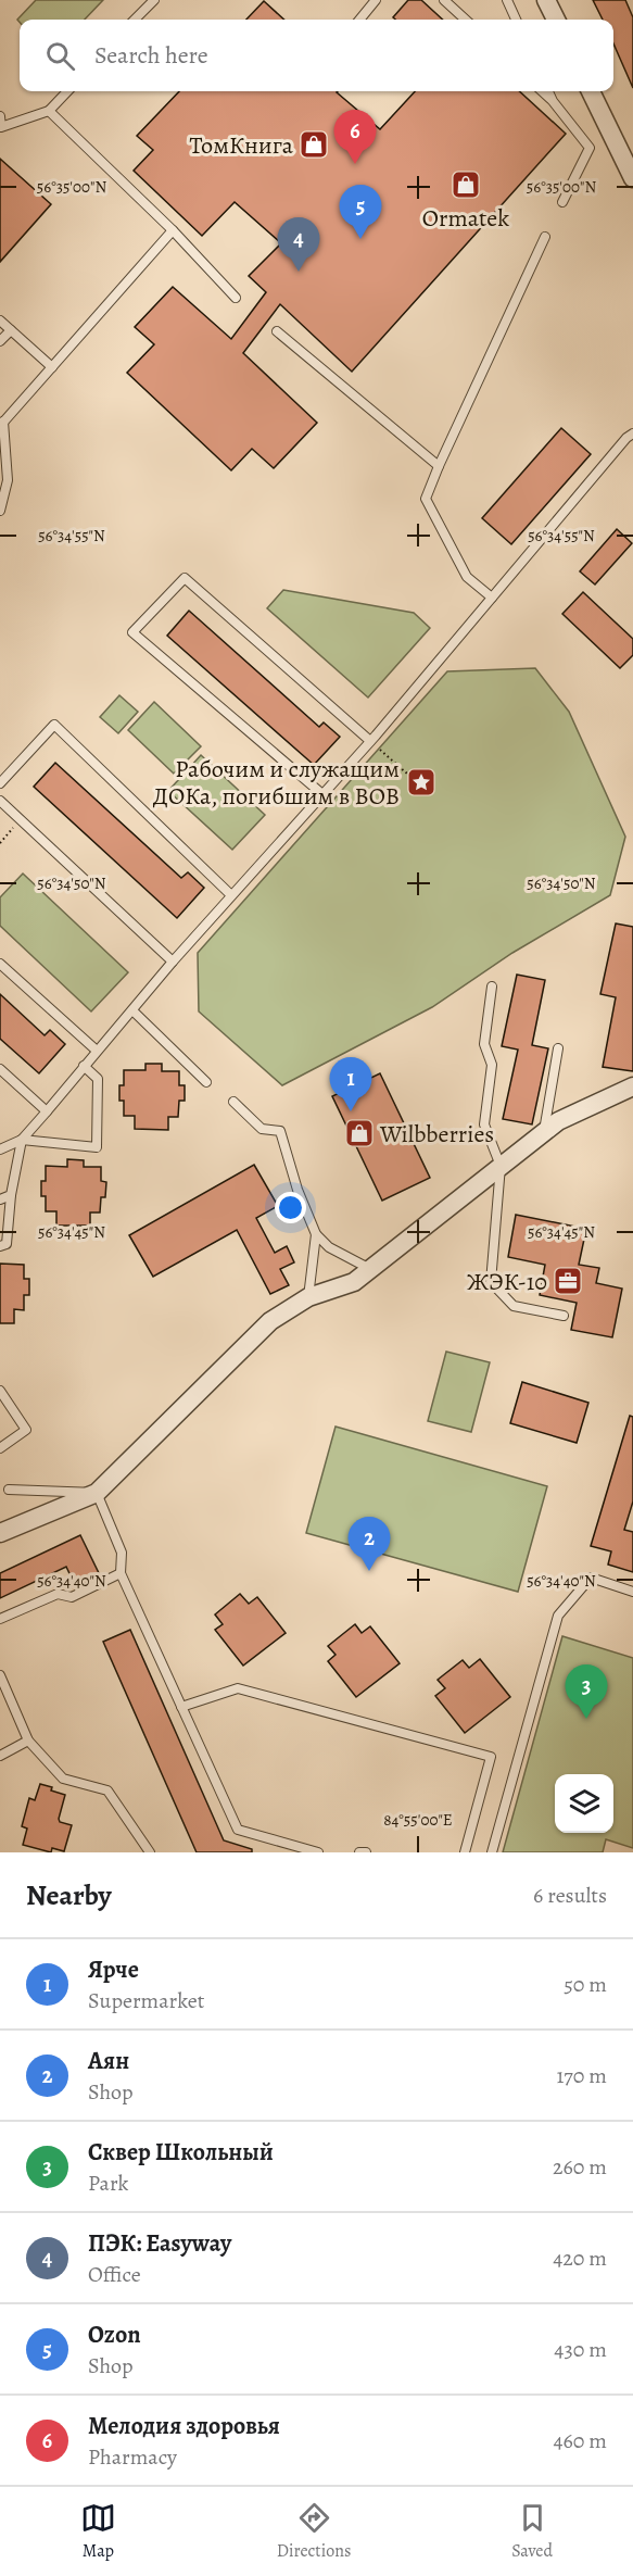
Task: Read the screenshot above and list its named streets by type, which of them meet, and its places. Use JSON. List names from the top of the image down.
{
  "places": {
    "shop": ["ТомКнига", "Ormatek", "Wilbberries"],
    "place": ["Рабочим и служащим ДОКа, погибшим в ВОВ"],
    "office": ["ЖЭК-10"]
  },
  "page": {
    "search": "Search here",
    "pins": [
      "6",
      "5",
      "4",
      "1",
      "2",
      "3"
    ],
    "heading": ["Nearby", "6 results"],
    "list": [
      {
        "mark": "1",
        "name": "Ярче",
        "note": "Supermarket",
        "value": "50 m"
      },
      {
        "mark": "2",
        "name": "Аян",
        "note": "Shop",
        "value": "170 m"
      },
      {
        "mark": "3",
        "name": "Сквер Школьный",
        "note": "Park",
        "value": "260 m"
      },
      {
        "mark": "4",
        "name": "ПЭК: Easyway",
        "note": "Office",
        "value": "420 m"
      },
      {
        "mark": "5",
        "name": "Ozon",
        "note": "Shop",
        "value": "430 m"
      },
      {
        "mark": "6",
        "name": "Мелодия здоровья",
        "note": "Pharmacy",
        "value": "460 m"
      }
    ],
    "nav": ["Map", "Directions", "Saved"]
  },
  "coordinates": [
    "56°35'00\"N",
    "56°34'55\"N",
    "56°34'50\"N",
    "56°34'45\"N",
    "56°34'40\"N",
    "84°55'00\"E"
  ]
}
